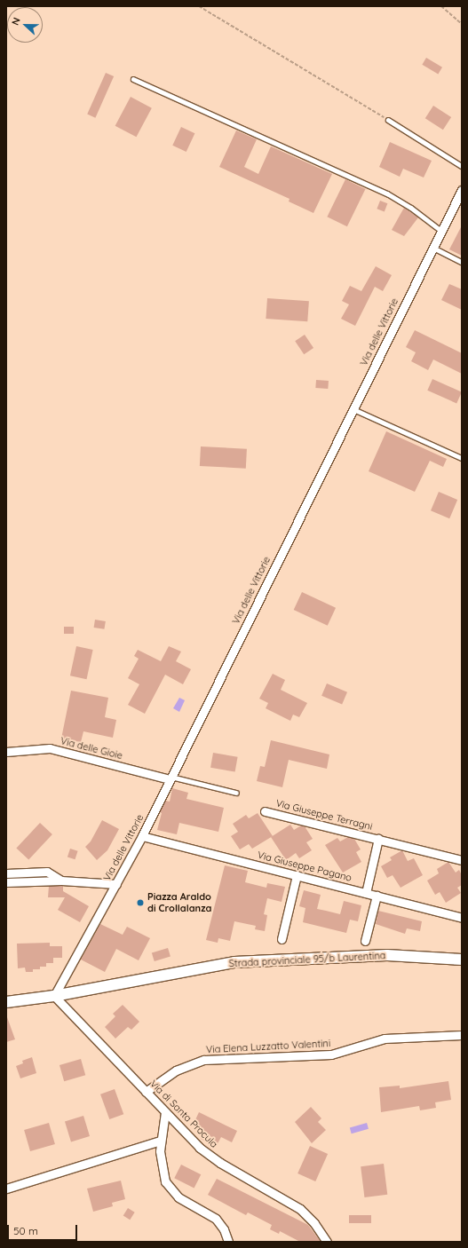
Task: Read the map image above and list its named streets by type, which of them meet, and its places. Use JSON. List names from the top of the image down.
{
  "streets": {
    "main road": ["Strada provinciale 95/b Laurentina"],
    "street": [
      "Via delle Vittorie",
      "Via delle Gioie",
      "Via Giuseppe Terragni",
      "Via Giuseppe Pagano",
      "Via Elena Luzzatto Valentini",
      "Via di Santa Procula"
    ]
  },
  "crossings": [
    ["Via delle Vittorie", "Via delle Gioie"],
    ["Via delle Vittorie", "Via Giuseppe Pagano"],
    ["Via delle Vittorie", "Strada provinciale 95/b Laurentina"],
    ["Via delle Vittorie", "Via di Santa Procula"],
    ["Via Giuseppe Terragni", "Via Giuseppe Pagano"],
    ["Strada provinciale 95/b Laurentina", "Via di Santa Procula"],
    ["Via Elena Luzzatto Valentini", "Via di Santa Procula"]
  ],
  "places": ["Piazza Araldo di Crollalanza"],
  "scale_bar": "50 m",
  "north": "left"
}
